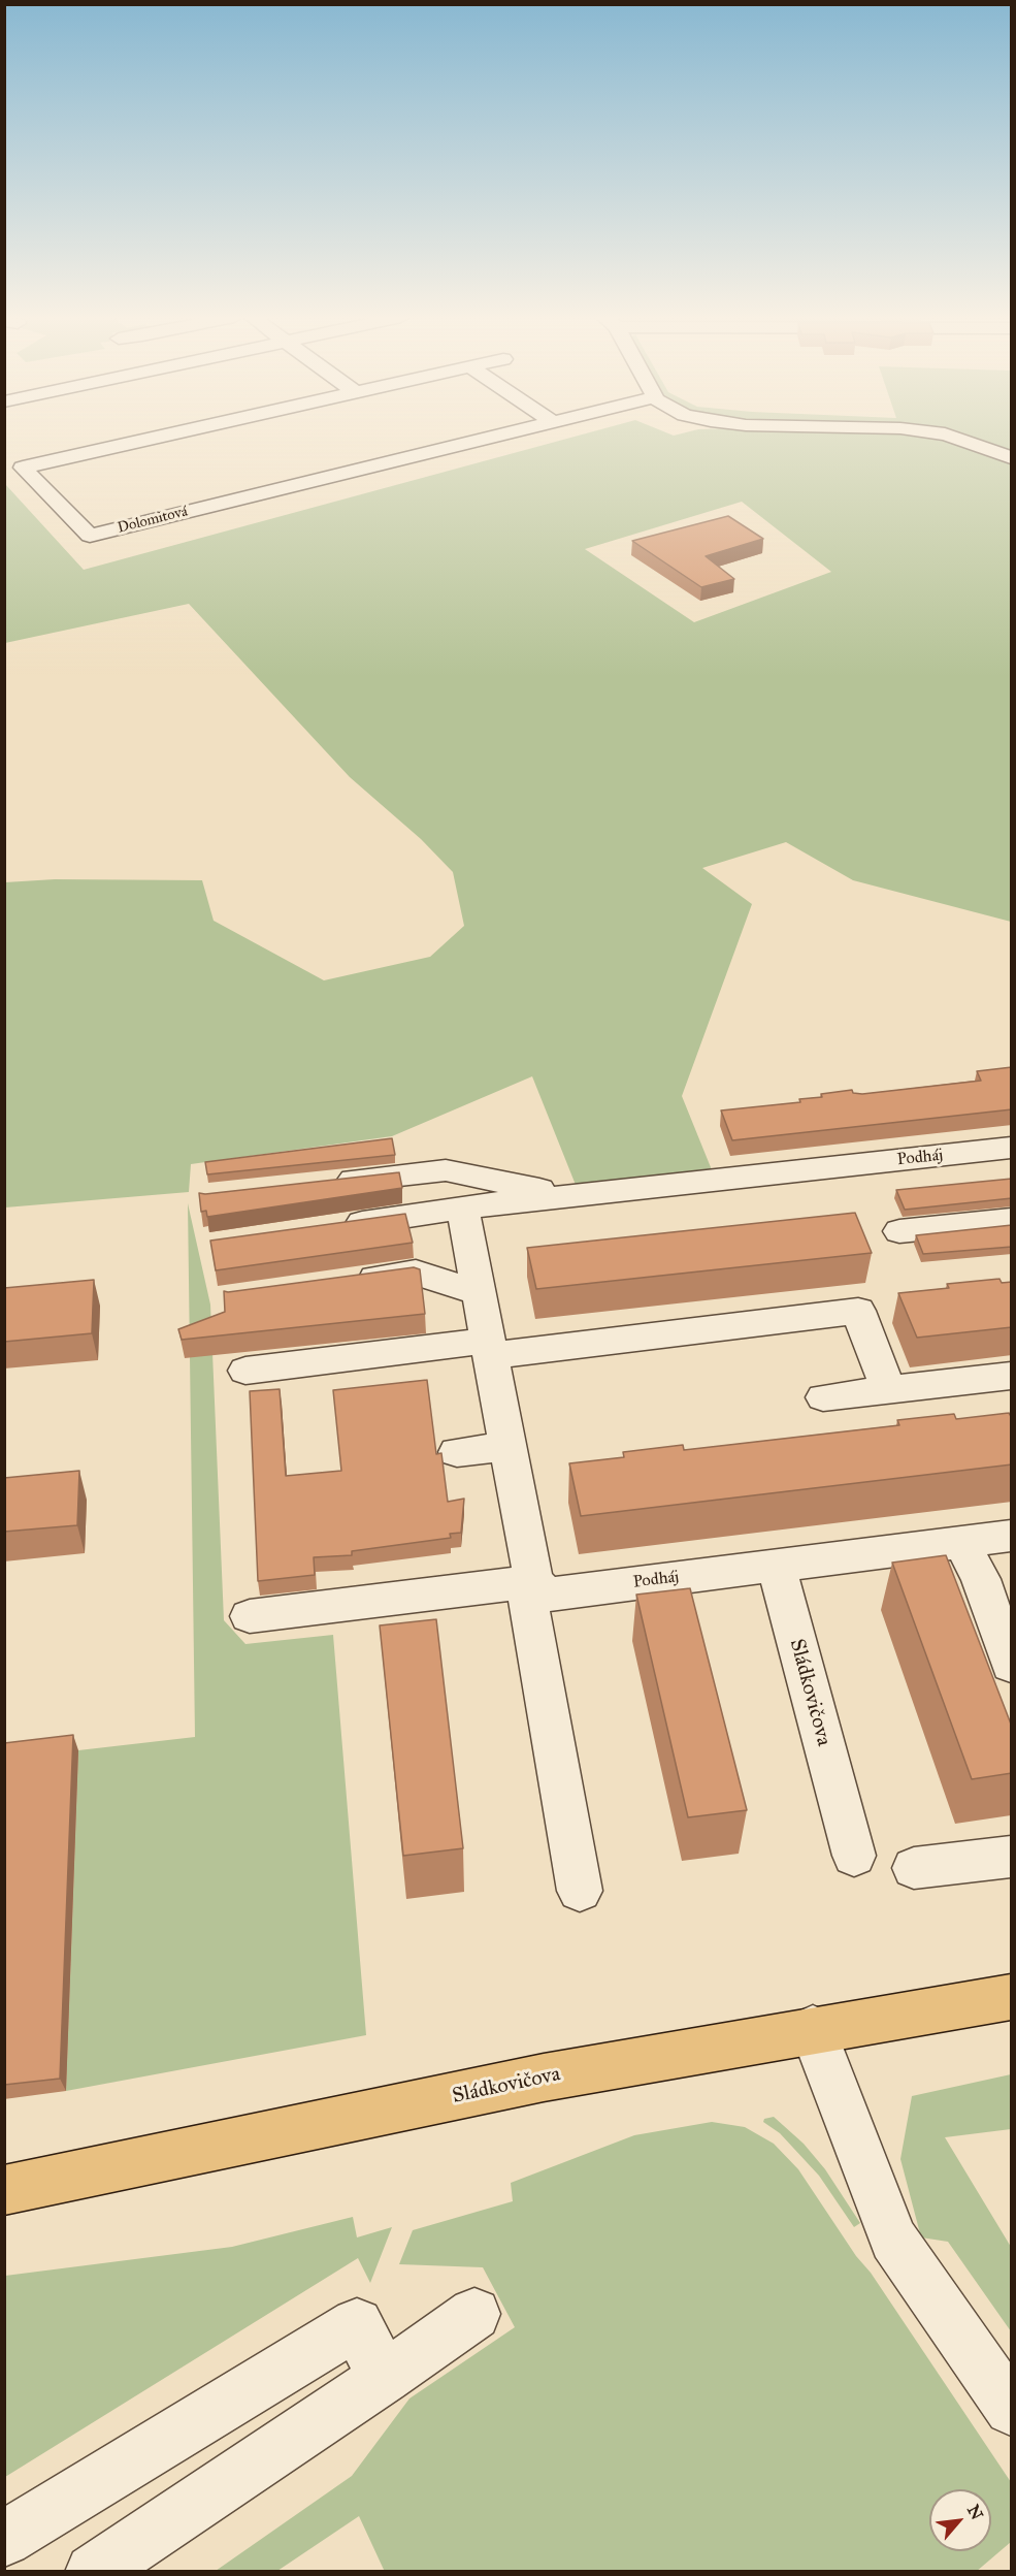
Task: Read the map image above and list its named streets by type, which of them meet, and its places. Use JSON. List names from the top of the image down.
{
  "streets": {
    "main road": ["Sládkovičova"],
    "street": ["Dolomitová", "Podháj"]
  },
  "crossings": [
    ["Podháj", "Sládkovičova"]
  ],
  "north": "top right"
}
